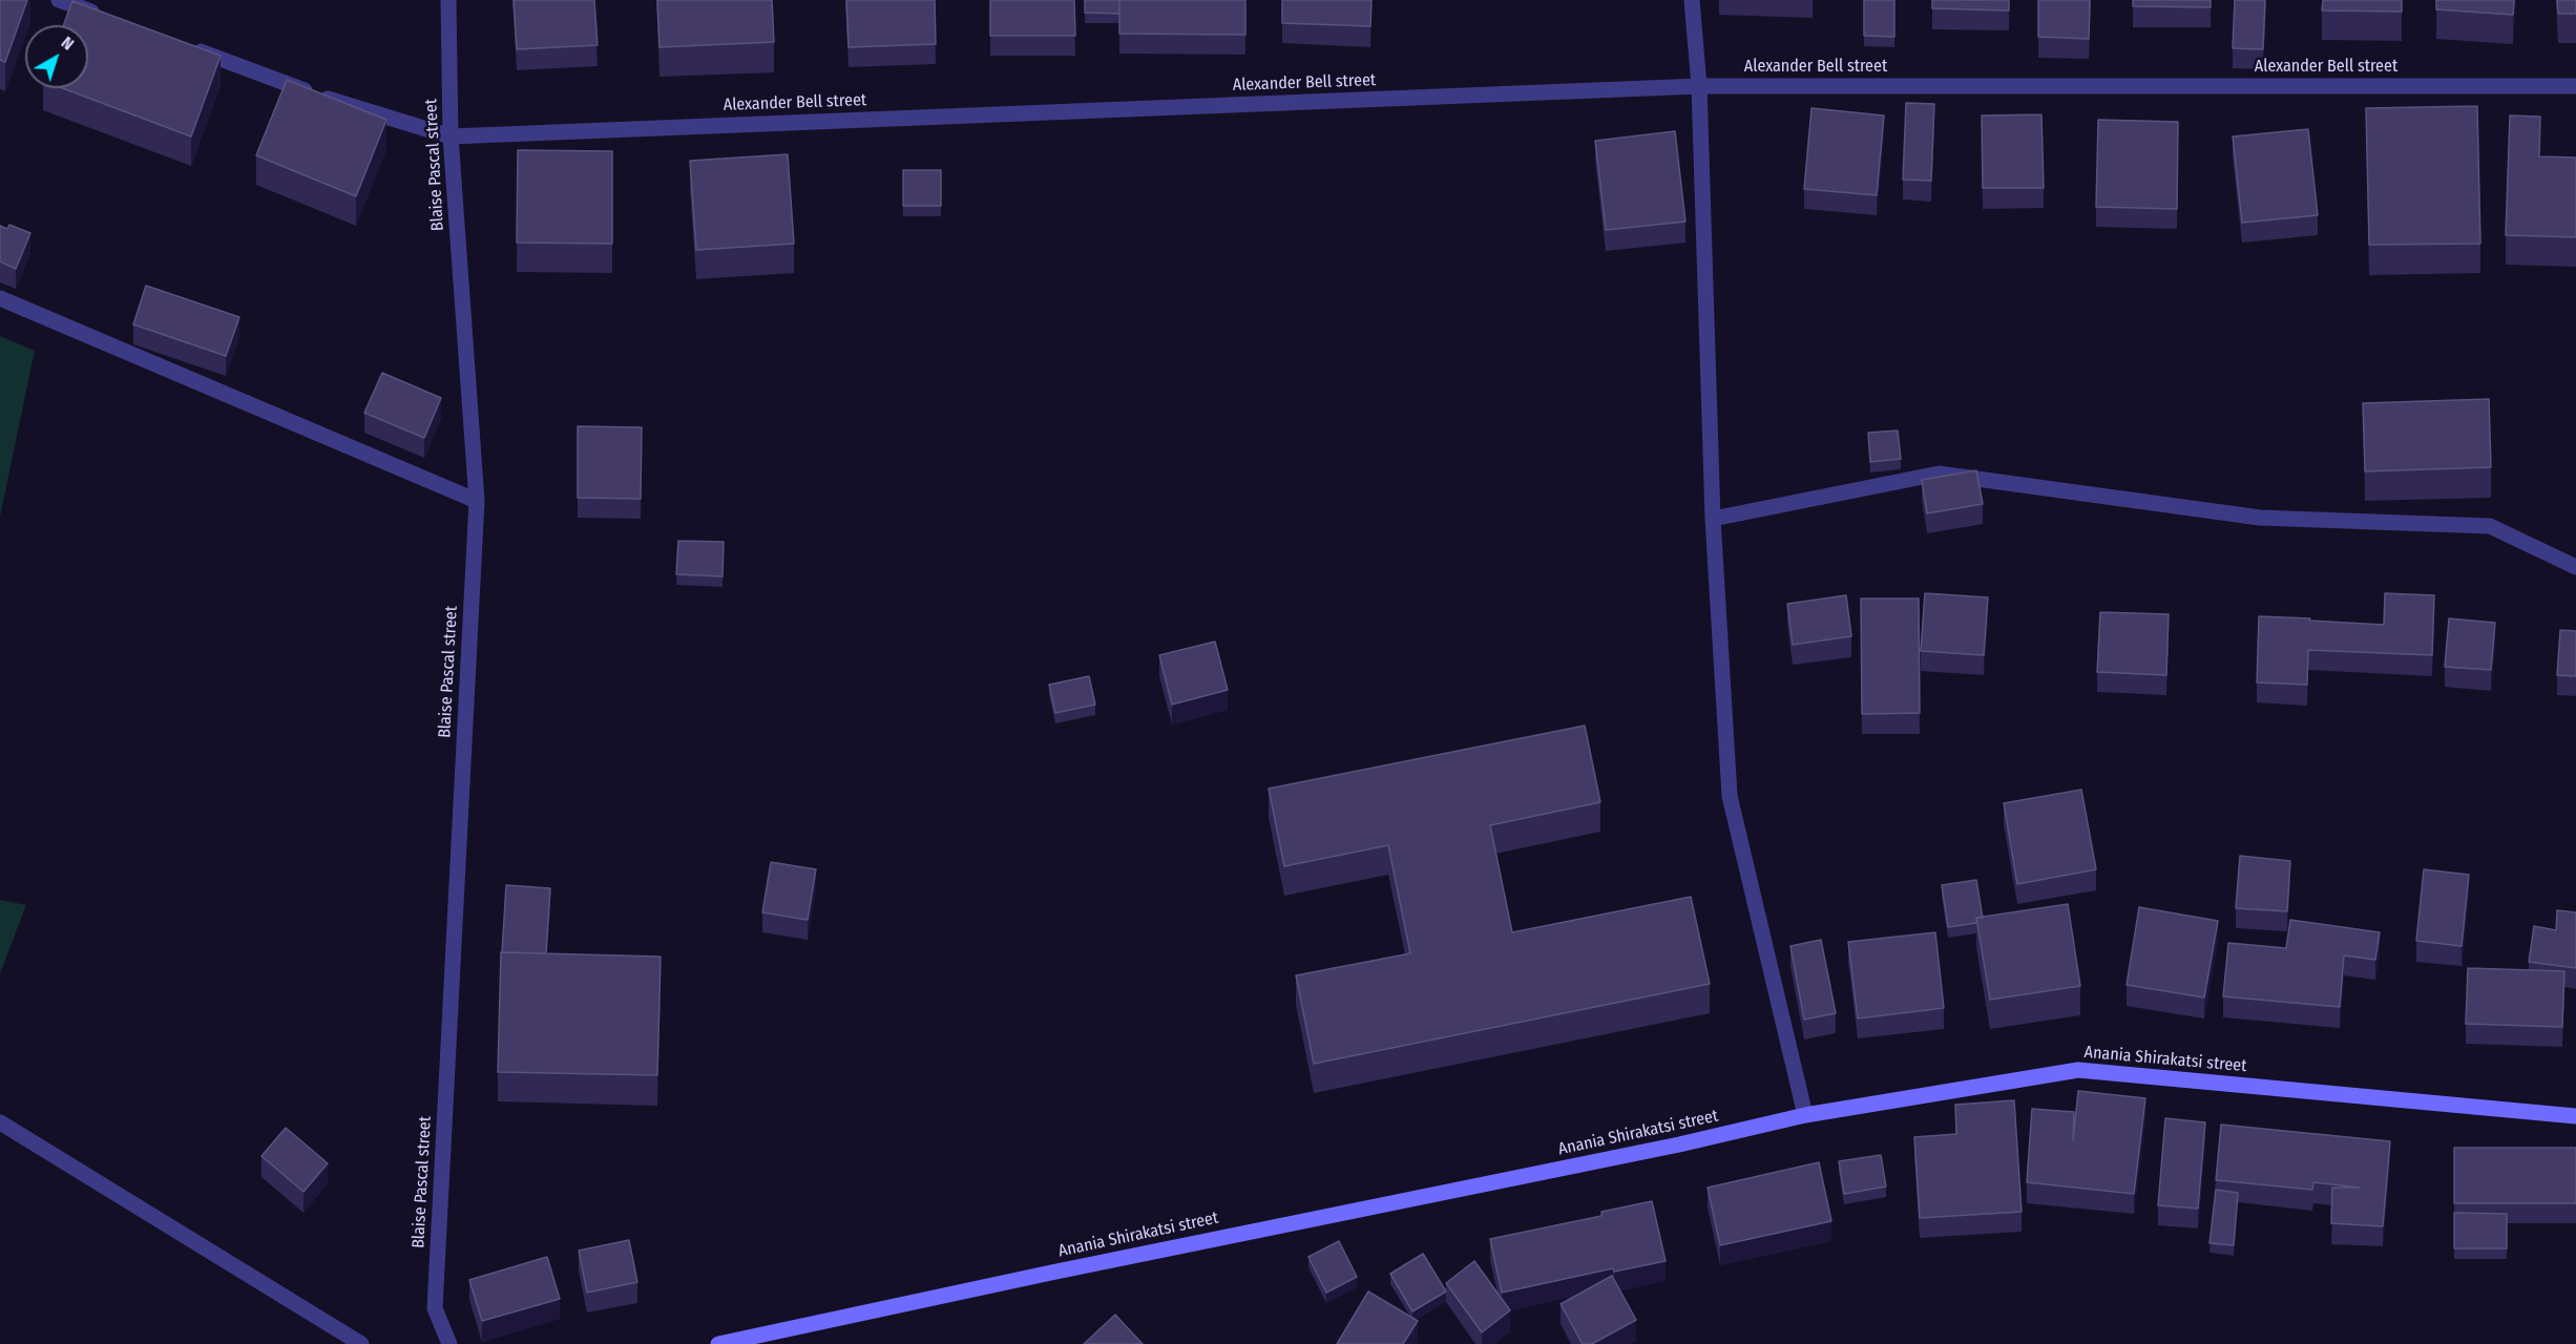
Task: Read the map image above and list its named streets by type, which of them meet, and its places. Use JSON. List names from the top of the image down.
{
  "streets": {
    "main road": ["Anania Shirakatsi street"],
    "street": ["Alexander Bell street", "Blaise Pascal street"]
  },
  "crossings": [
    ["Alexander Bell street", "Blaise Pascal street"]
  ],
  "north": "top right"
}
